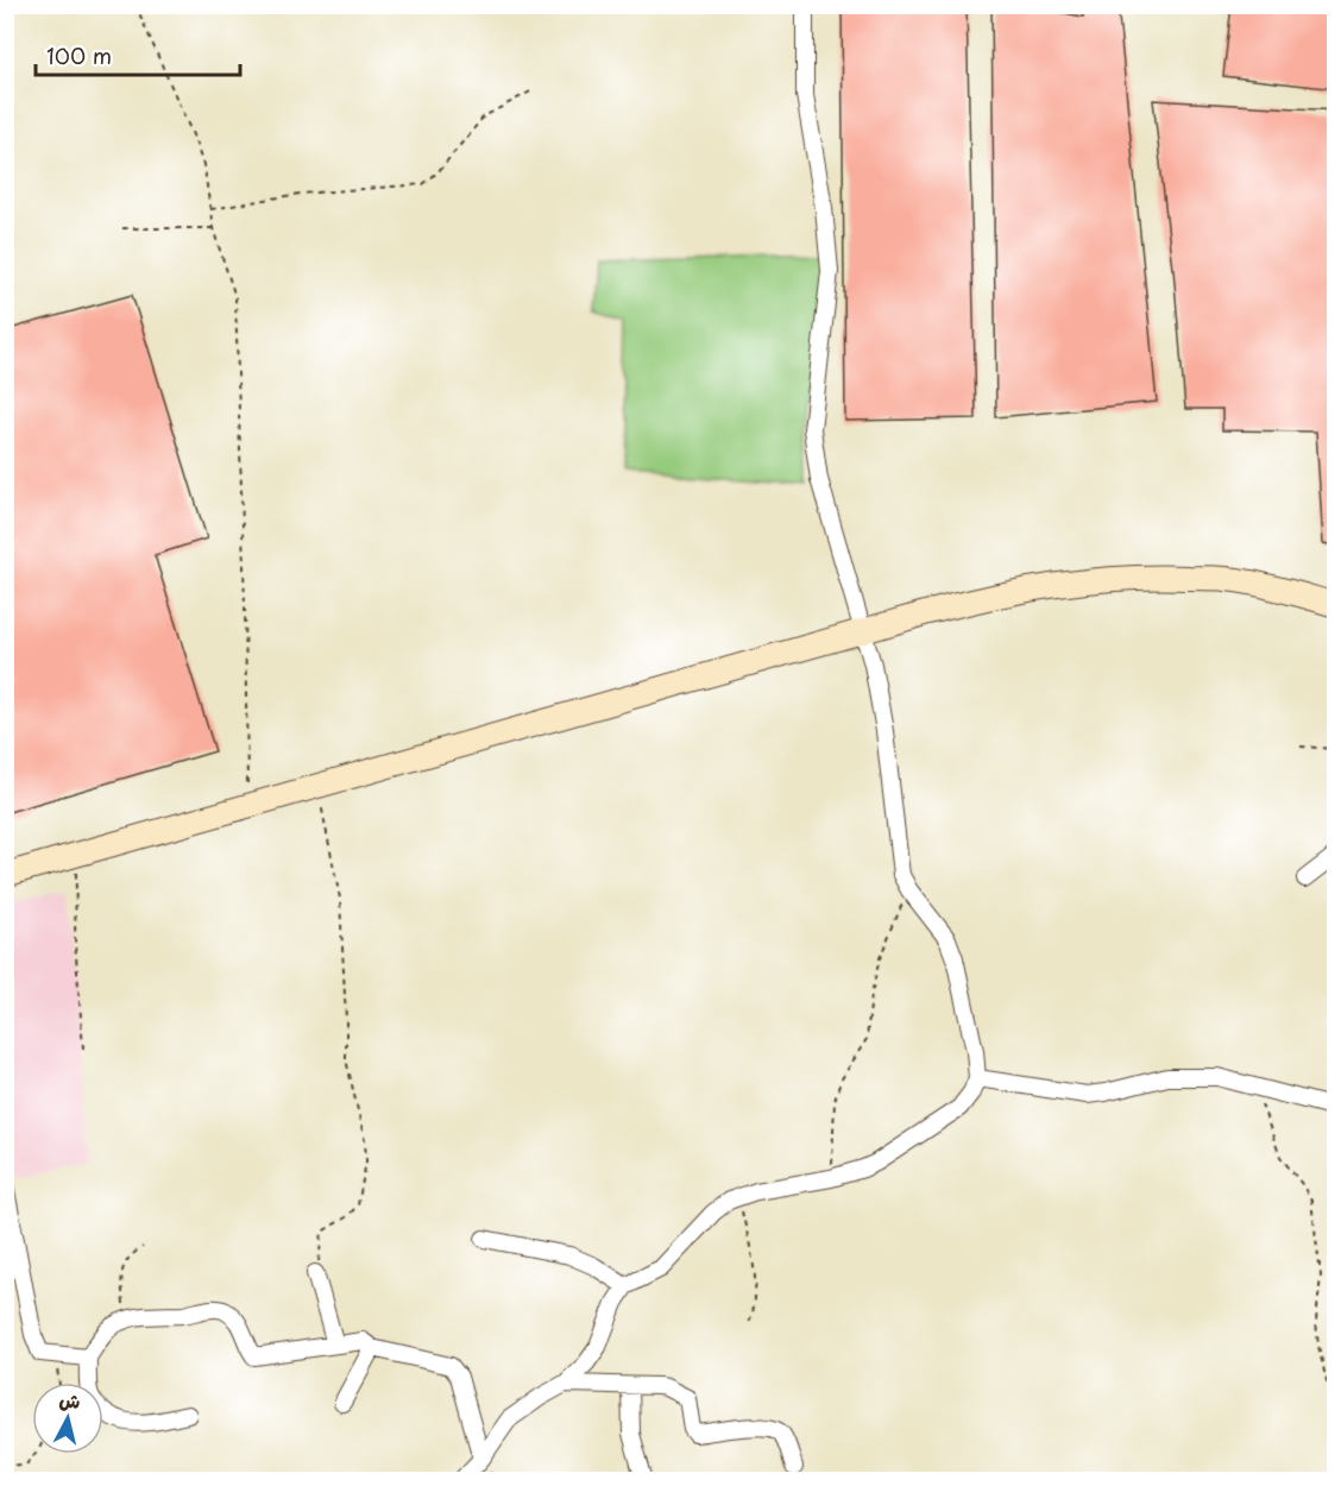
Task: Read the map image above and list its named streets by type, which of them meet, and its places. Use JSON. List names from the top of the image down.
{
  "scale_bar": "100 m",
  "north": "top"
}
